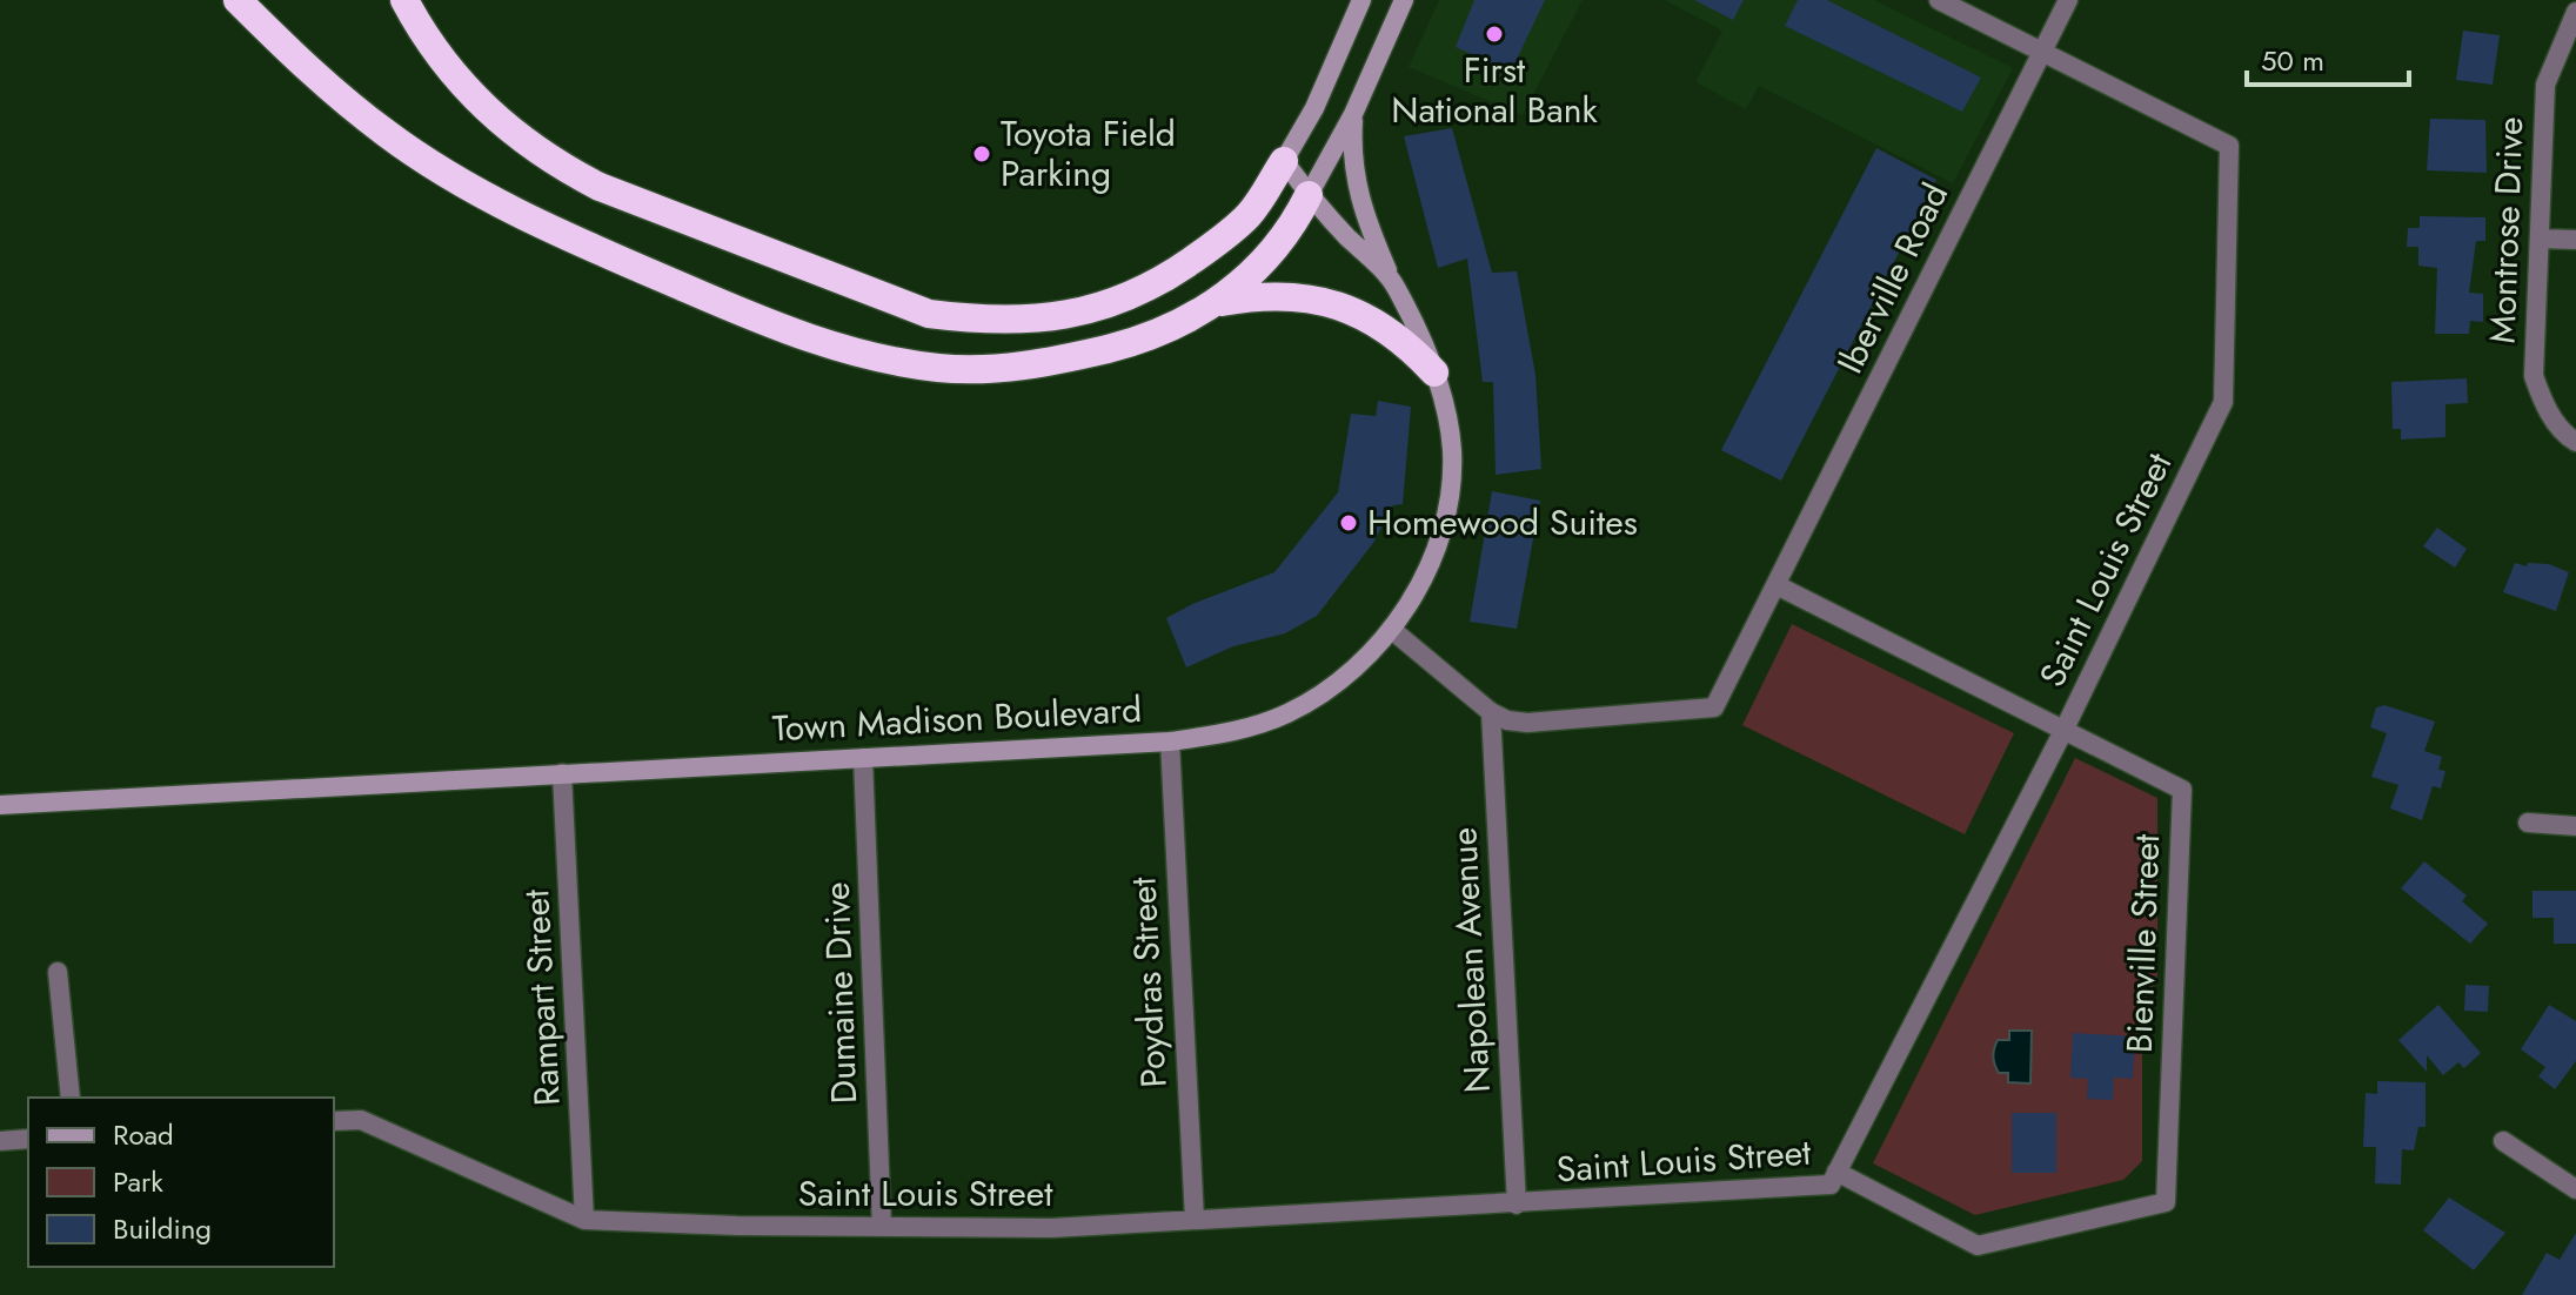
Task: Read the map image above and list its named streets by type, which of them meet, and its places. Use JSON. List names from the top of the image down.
{
  "streets": {
    "street": [
      "Montrose Drive",
      "Iberville Road",
      "Saint Louis Street",
      "Town Madison Boulevard",
      "Bienville Street",
      "Napolean Avenue",
      "Poydras Street",
      "Dumaine Drive",
      "Rampart Street"
    ]
  },
  "crossings": [
    ["Iberville Road", "Saint Louis Street"],
    ["Iberville Road", "Bienville Street"],
    ["Iberville Road", "Napolean Avenue"],
    ["Saint Louis Street", "Bienville Street"],
    ["Saint Louis Street", "Napolean Avenue"],
    ["Saint Louis Street", "Poydras Street"],
    ["Saint Louis Street", "Dumaine Drive"],
    ["Saint Louis Street", "Rampart Street"],
    ["Town Madison Boulevard", "Poydras Street"],
    ["Town Madison Boulevard", "Dumaine Drive"],
    ["Town Madison Boulevard", "Rampart Street"]
  ],
  "places": ["First National Bank", "Toyota Field Parking", "Homewood Suites"],
  "legend": ["Road", "Park", "Building"],
  "scale_bar": "50 m"
}
